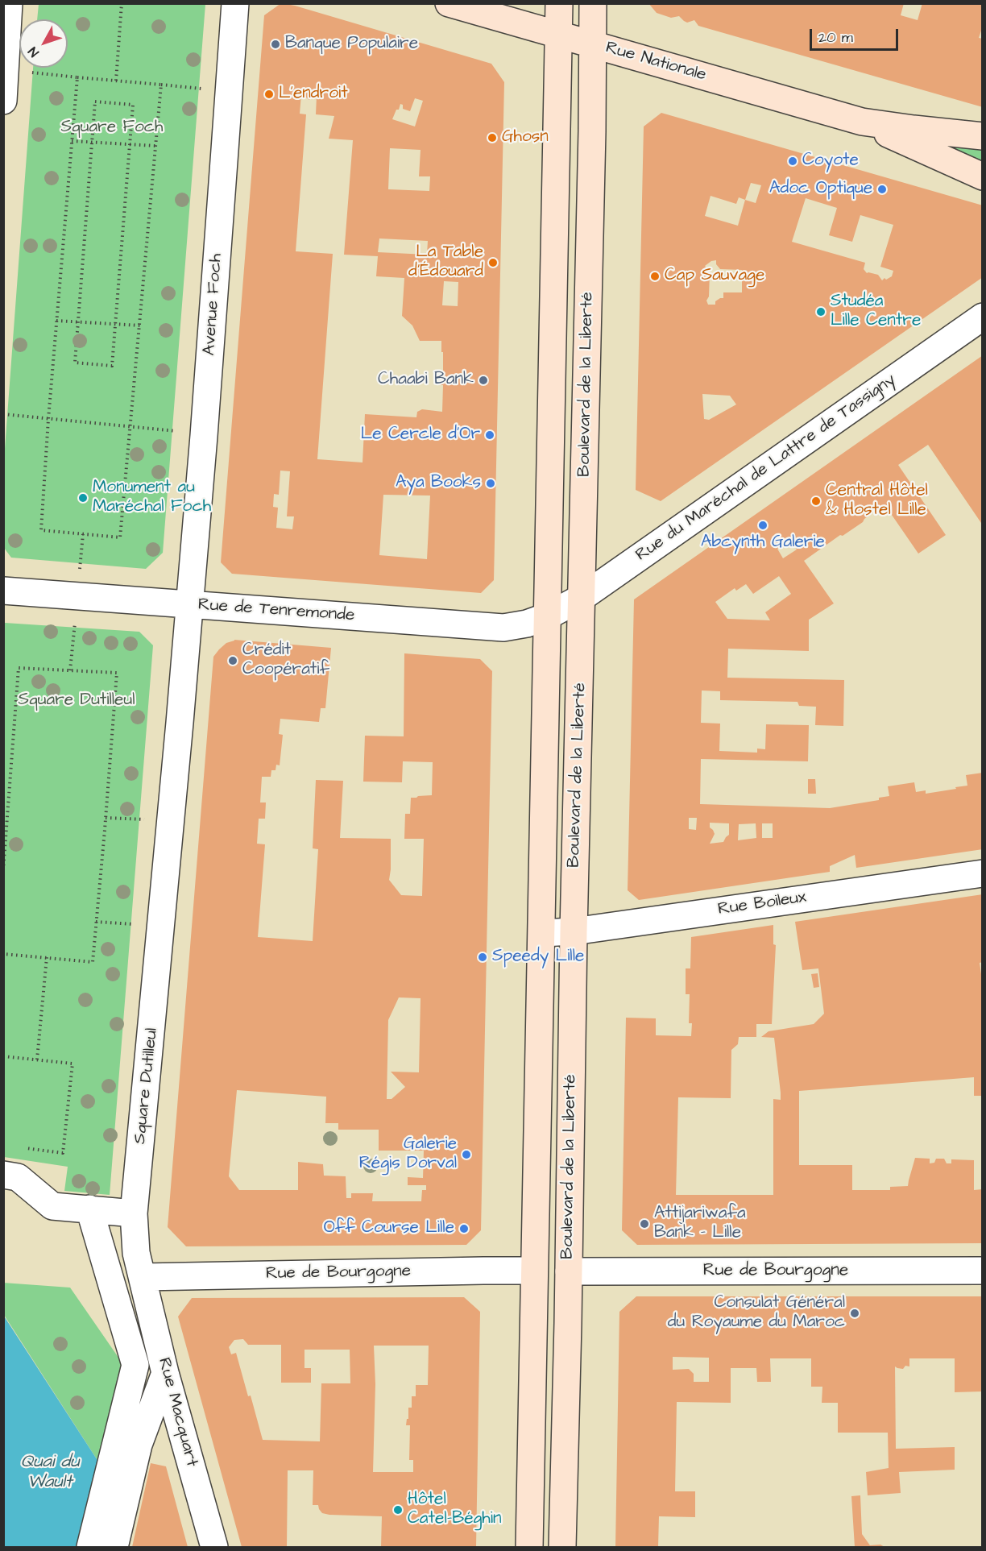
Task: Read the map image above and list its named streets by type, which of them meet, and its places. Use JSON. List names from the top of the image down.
{
  "streets": {
    "main road": ["Rue Nationale", "Boulevard de la Liberté"],
    "street": [
      "Avenue Foch",
      "Rue du Maréchal de Lattre de Tassigny",
      "Rue de Tenremonde",
      "Rue Boileux",
      "Square Dutilleul",
      "Rue de Bourgogne",
      "Rue Macquart"
    ]
  },
  "crossings": [
    ["Rue Nationale", "Boulevard de la Liberté"],
    ["Avenue Foch", "Rue de Tenremonde"],
    ["Avenue Foch", "Square Dutilleul"],
    ["Boulevard de la Liberté", "Rue du Maréchal de Lattre de Tassigny"],
    ["Boulevard de la Liberté", "Rue de Tenremonde"],
    ["Boulevard de la Liberté", "Rue Boileux"],
    ["Boulevard de la Liberté", "Rue de Bourgogne"],
    ["Rue du Maréchal de Lattre de Tassigny", "Rue de Tenremonde"],
    ["Rue de Tenremonde", "Square Dutilleul"],
    ["Square Dutilleul", "Rue de Bourgogne"],
    ["Square Dutilleul", "Rue Macquart"],
    ["Rue de Bourgogne", "Rue Macquart"]
  ],
  "water": ["Quai du Wault"],
  "parks": ["Square Foch", "Square Dutilleul"],
  "places": [
    "Banque Populaire",
    "L'endroit",
    "Ghosn",
    "Coyote",
    "Adoc Optique",
    "La Table d'Édouard",
    "Cap Sauvage",
    "Studéa Lille Centre",
    "Chaabi Bank",
    "Le Cercle d’Or",
    "Aya Books",
    "Monument au Maréchal Foch",
    "Central Hôtel & Hostel Lille",
    "Abcynth Galerie",
    "Crédit Coopératif",
    "Speedy Lille",
    "Galerie Régis Dorval",
    "Attijariwafa Bank - Lille",
    "Off Course Lille",
    "Consulat Général du Royaume du Maroc",
    "Hôtel Catel-Béghin"
  ],
  "scale_bar": "20 m",
  "north": "bottom left"
}
